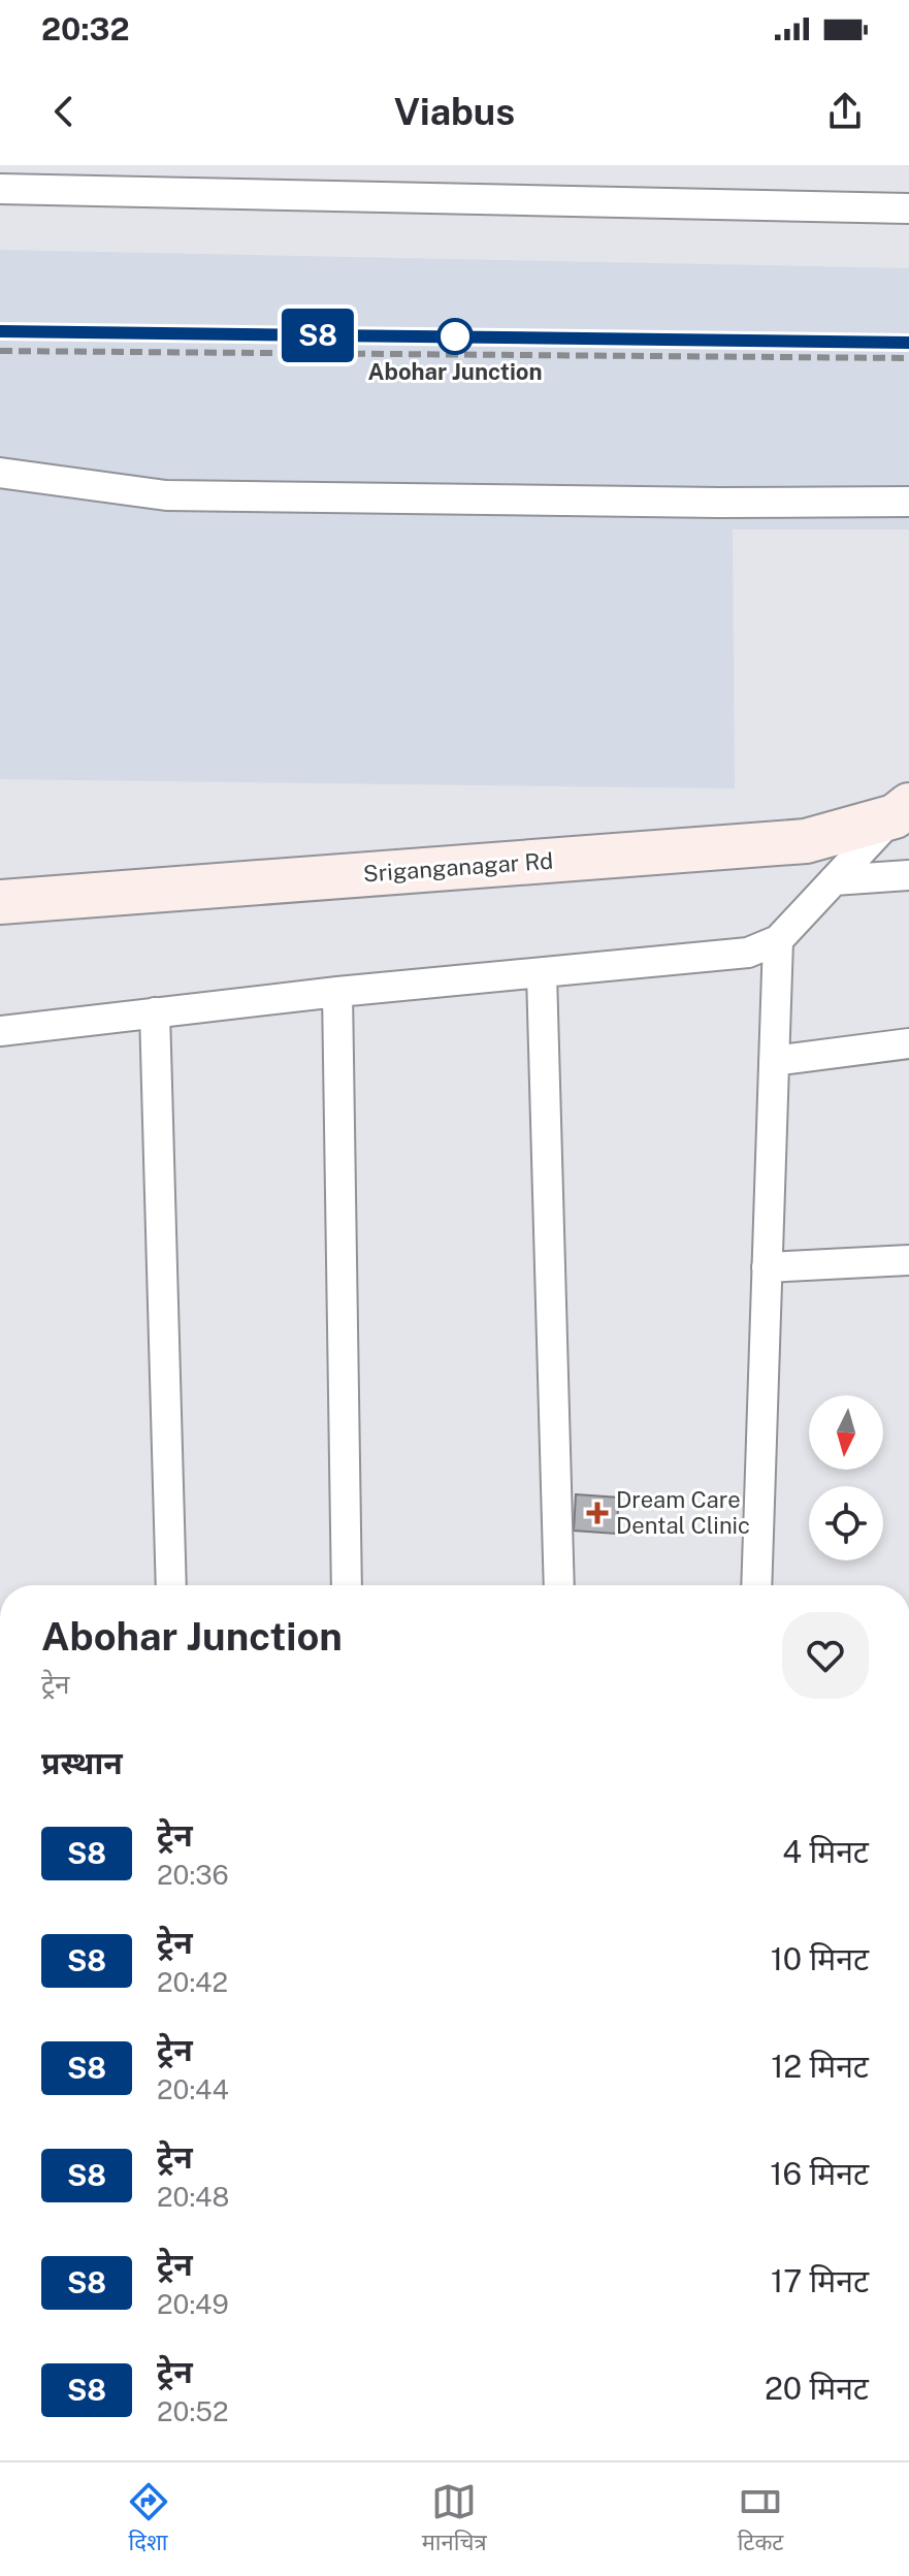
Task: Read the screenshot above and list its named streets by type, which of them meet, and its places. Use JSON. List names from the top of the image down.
{
  "streets": {
    "main road": ["Sriganganagar Rd"]
  },
  "places": {
    "other": ["Abohar Junction"],
    "health": ["Dream Care Dental Clinic"]
  },
  "north": "bottom",
  "page": {
    "status": "20:32",
    "header": "Viabus",
    "on_map": "S8",
    "heading": [
      ["Abohar Junction", "ट्रेन"],
      "प्रस्थान"
    ],
    "list": [
      {
        "mark": "S8",
        "name": "ट्रेन",
        "note": "20:36",
        "value": "4 मिनट"
      },
      {
        "mark": "S8",
        "name": "ट्रेन",
        "note": "20:42",
        "value": "10 मिनट"
      },
      {
        "mark": "S8",
        "name": "ट्रेन",
        "note": "20:44",
        "value": "12 मिनट"
      },
      {
        "mark": "S8",
        "name": "ट्रेन",
        "note": "20:48",
        "value": "16 मिनट"
      },
      {
        "mark": "S8",
        "name": "ट्रेन",
        "note": "20:49",
        "value": "17 मिनट"
      },
      {
        "mark": "S8",
        "name": "ट्रेन",
        "note": "20:52",
        "value": "20 मिनट"
      }
    ],
    "tabs": ["दिशा", "मानचित्र", "टिकट"]
  }
}
